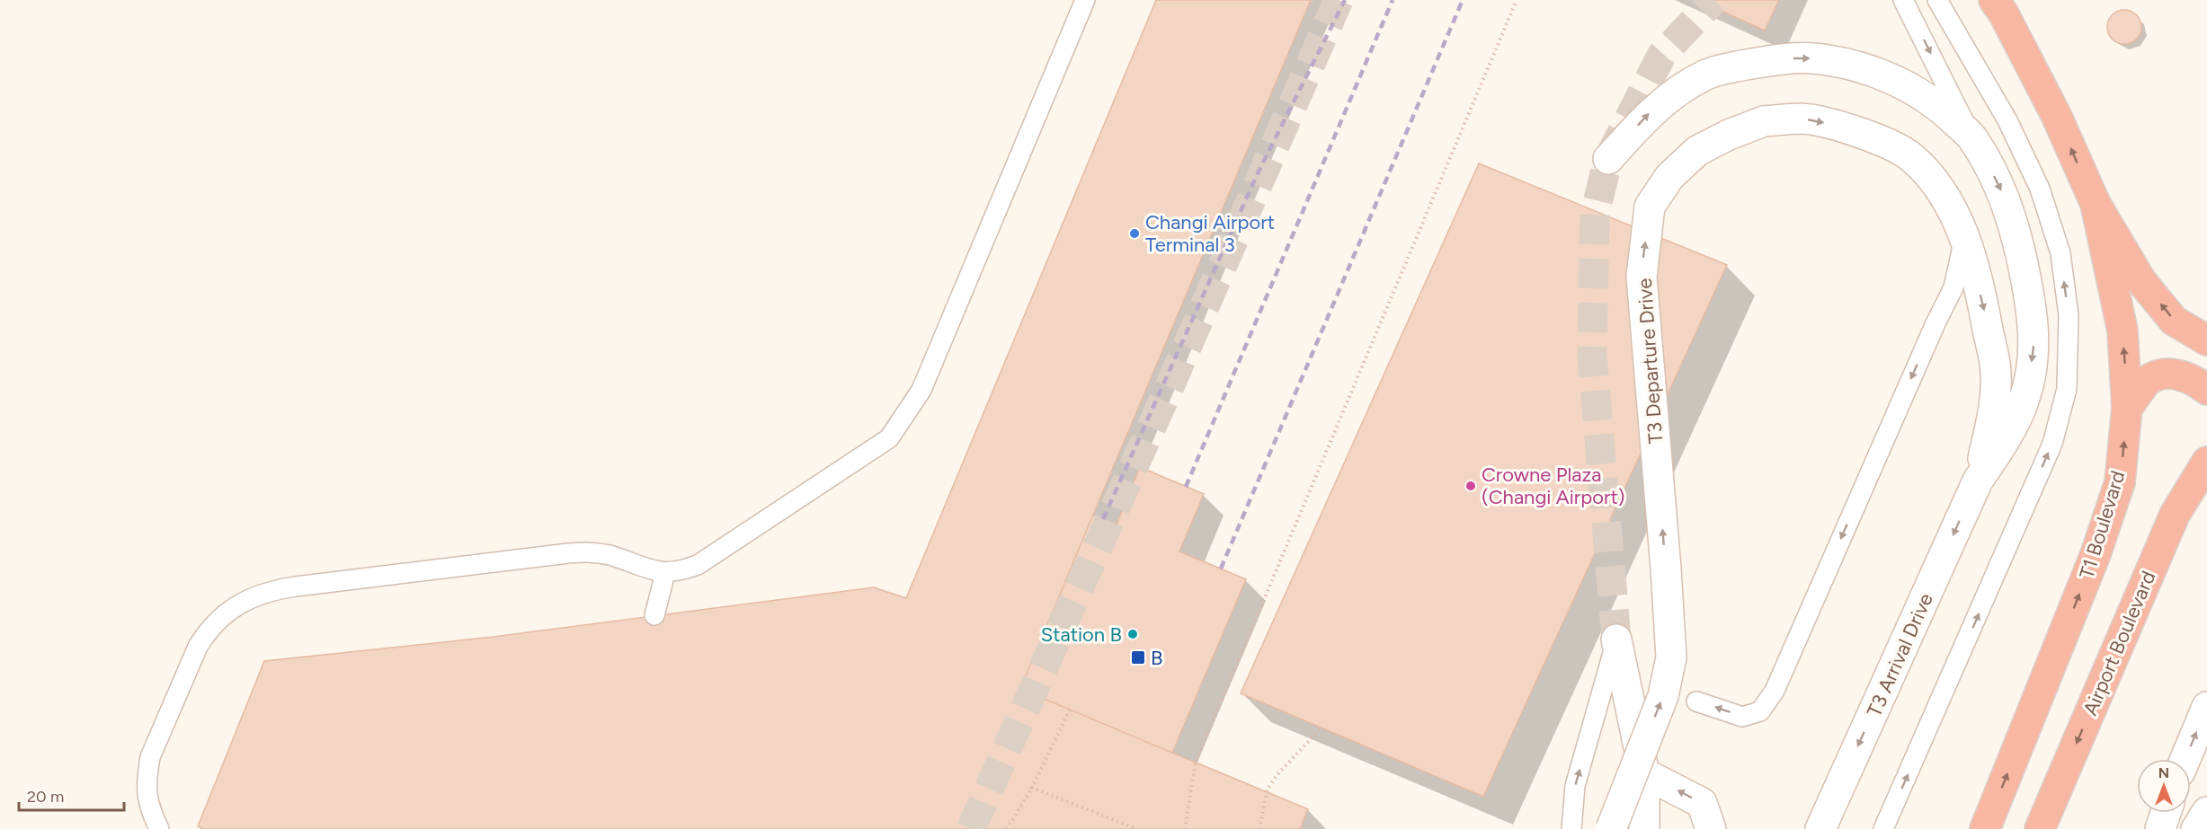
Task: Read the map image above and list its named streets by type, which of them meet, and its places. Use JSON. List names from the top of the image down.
{
  "streets": {
    "highway": ["T1 Boulevard", "Airport Boulevard"],
    "main road": ["T3 Departure Drive", "T3 Arrival Drive"]
  },
  "crossings": [
    ["T3 Departure Drive", "T3 Arrival Drive"]
  ],
  "one_way": ["T1 Boulevard", "Airport Boulevard", "T3 Arrival Drive"],
  "places": {
    "other": ["Changi Airport Terminal 3", "Crowne Plaza (Changi Airport)", "Station B"],
    "transit": ["B"]
  },
  "scale_bar": "20 m",
  "north": "top"
}
